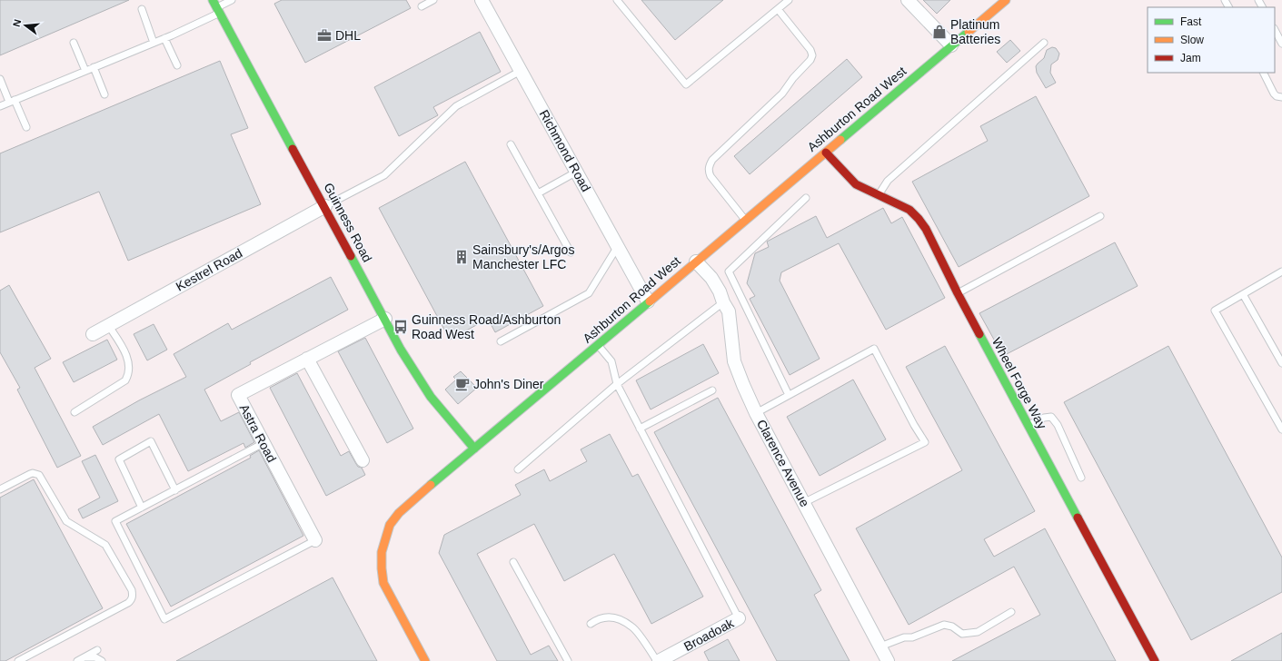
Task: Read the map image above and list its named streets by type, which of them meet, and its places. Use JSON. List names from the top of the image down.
{
  "streets": {
    "street": [
      "Ashburton Road West",
      "Richmond Road",
      "Guinness Road",
      "Kestrel Road",
      "Wheel Forge Way",
      "Astra Road",
      "Clarence Avenue",
      "Broadoak"
    ]
  },
  "crossings": [
    ["Ashburton Road West", "Richmond Road"],
    ["Ashburton Road West", "Guinness Road"],
    ["Ashburton Road West", "Wheel Forge Way"],
    ["Ashburton Road West", "Clarence Avenue"],
    ["Guinness Road", "Kestrel Road"],
    ["Guinness Road", "Astra Road"]
  ],
  "places": {
    "shop": ["Platinum Batteries"],
    "office": ["DHL"],
    "building": ["Sainsbury's/Argos Manchester LFC"],
    "bus stop": ["Guinness Road/Ashburton Road West"],
    "cafe": ["John's Diner"]
  },
  "legend": ["Fast", "Slow", "Jam"],
  "north": "left"
}
